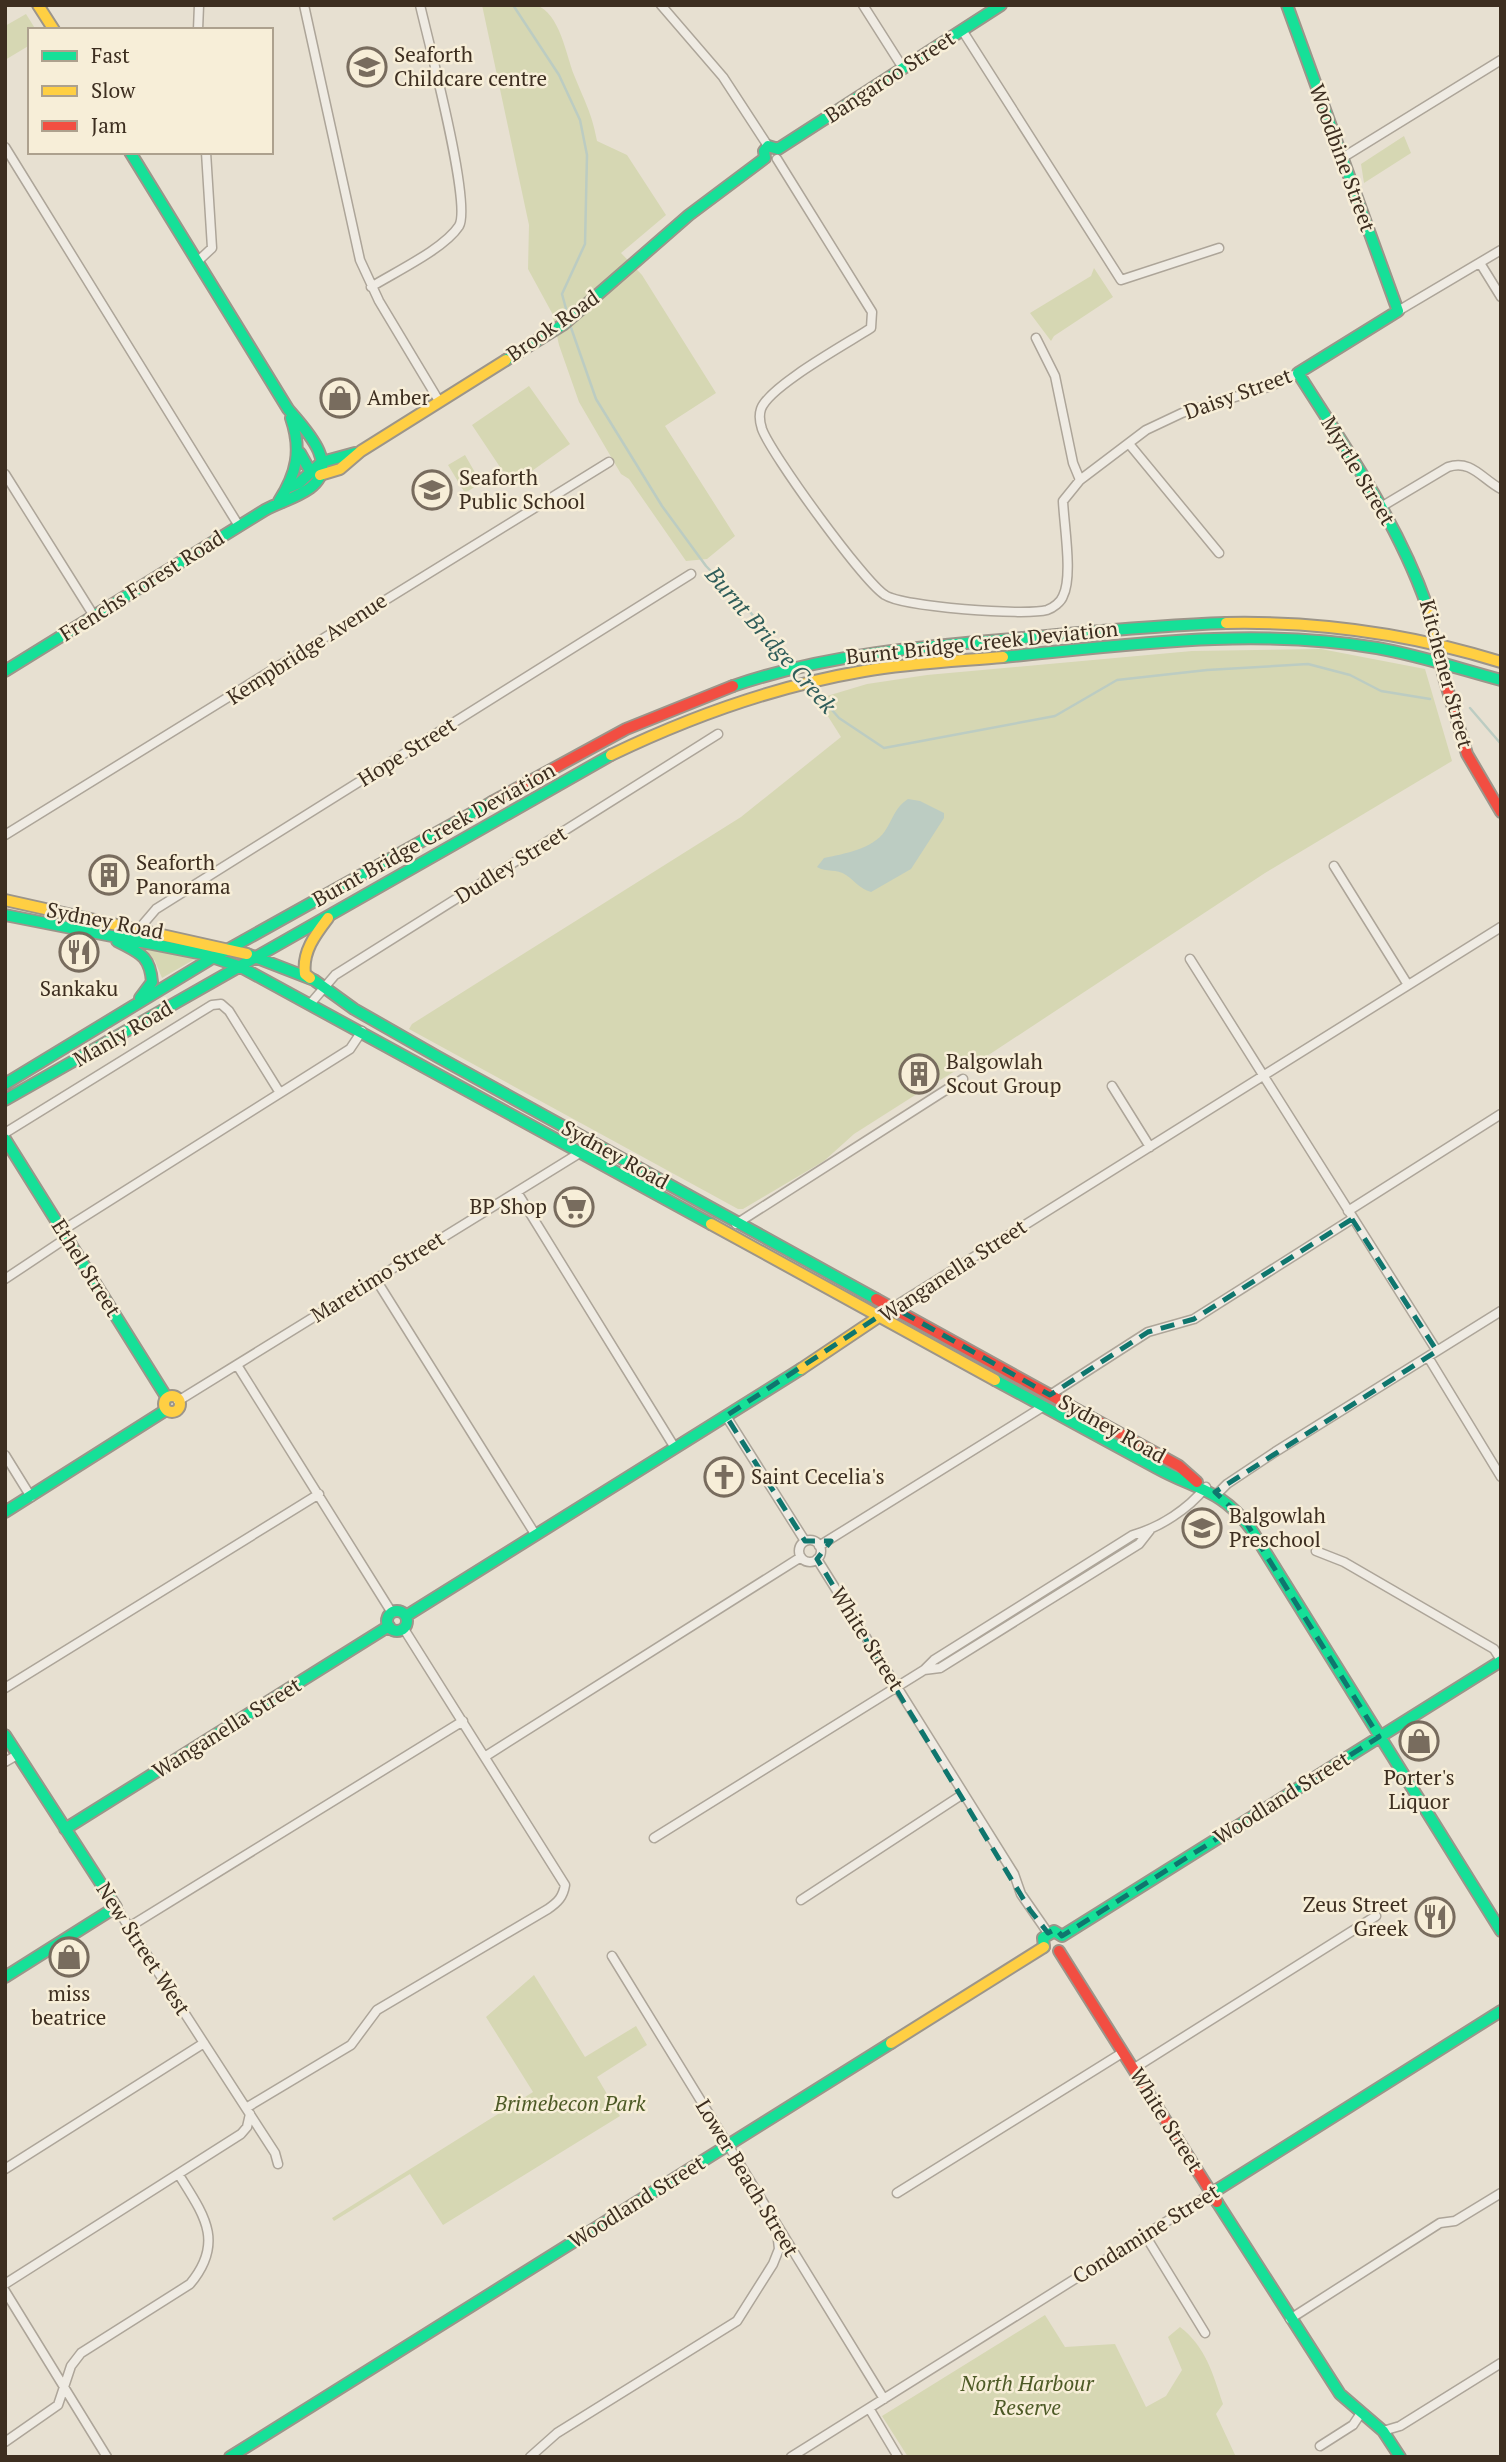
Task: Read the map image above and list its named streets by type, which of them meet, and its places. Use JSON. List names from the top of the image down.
{
  "streets": {
    "main road": [
      "Bangaroo Street",
      "Woodbine Street",
      "Brook Road",
      "Daisy Street",
      "Myrtle Street",
      "Frenchs Forest Road",
      "Burnt Bridge Creek Deviation",
      "Kitchener Street",
      "Sydney Road",
      "Manly Road",
      "Ethel Street",
      "Wanganella Street",
      "White Street",
      "Woodland Street",
      "New Street West",
      "Condamine Street"
    ],
    "street": [
      "Kempbridge Avenue",
      "Hope Street",
      "Dudley Street",
      "Maretimo Street",
      "Lower Beach Street"
    ]
  },
  "crossings": [
    ["Bangaroo Street", "Brook Road"],
    ["Woodbine Street", "Daisy Street"],
    ["Brook Road", "Frenchs Forest Road"],
    ["Daisy Street", "Myrtle Street"],
    ["Myrtle Street", "Kitchener Street"],
    ["Burnt Bridge Creek Deviation", "Sydney Road"],
    ["Burnt Bridge Creek Deviation", "Manly Road"],
    ["Hope Street", "Sydney Road"],
    ["Dudley Street", "Sydney Road"],
    ["Sydney Road", "Manly Road"],
    ["Sydney Road", "Wanganella Street"],
    ["Sydney Road", "Maretimo Street"],
    ["Sydney Road", "Woodland Street"],
    ["Ethel Street", "Maretimo Street"],
    ["Wanganella Street", "New Street West"],
    ["White Street", "Woodland Street"],
    ["White Street", "Condamine Street"],
    ["Woodland Street", "Lower Beach Street"],
    ["Lower Beach Street", "Condamine Street"]
  ],
  "water": ["Burnt Bridge Creek"],
  "parks": ["Brimebecon Park", "North Harbour Reserve"],
  "places": {
    "school or university": ["Seaforth Childcare centre", "Seaforth Public School", "Balgowlah Preschool"],
    "shop": ["Amber", "Porter's Liquor", "miss beatrice"],
    "building": ["Seaforth Panorama", "Balgowlah Scout Group"],
    "restaurant": ["Sankaku", "Zeus Street Greek"],
    "supermarket": ["BP Shop"],
    "church": ["Saint Cecelia's"]
  },
  "legend": ["Fast", "Slow", "Jam"]
}
